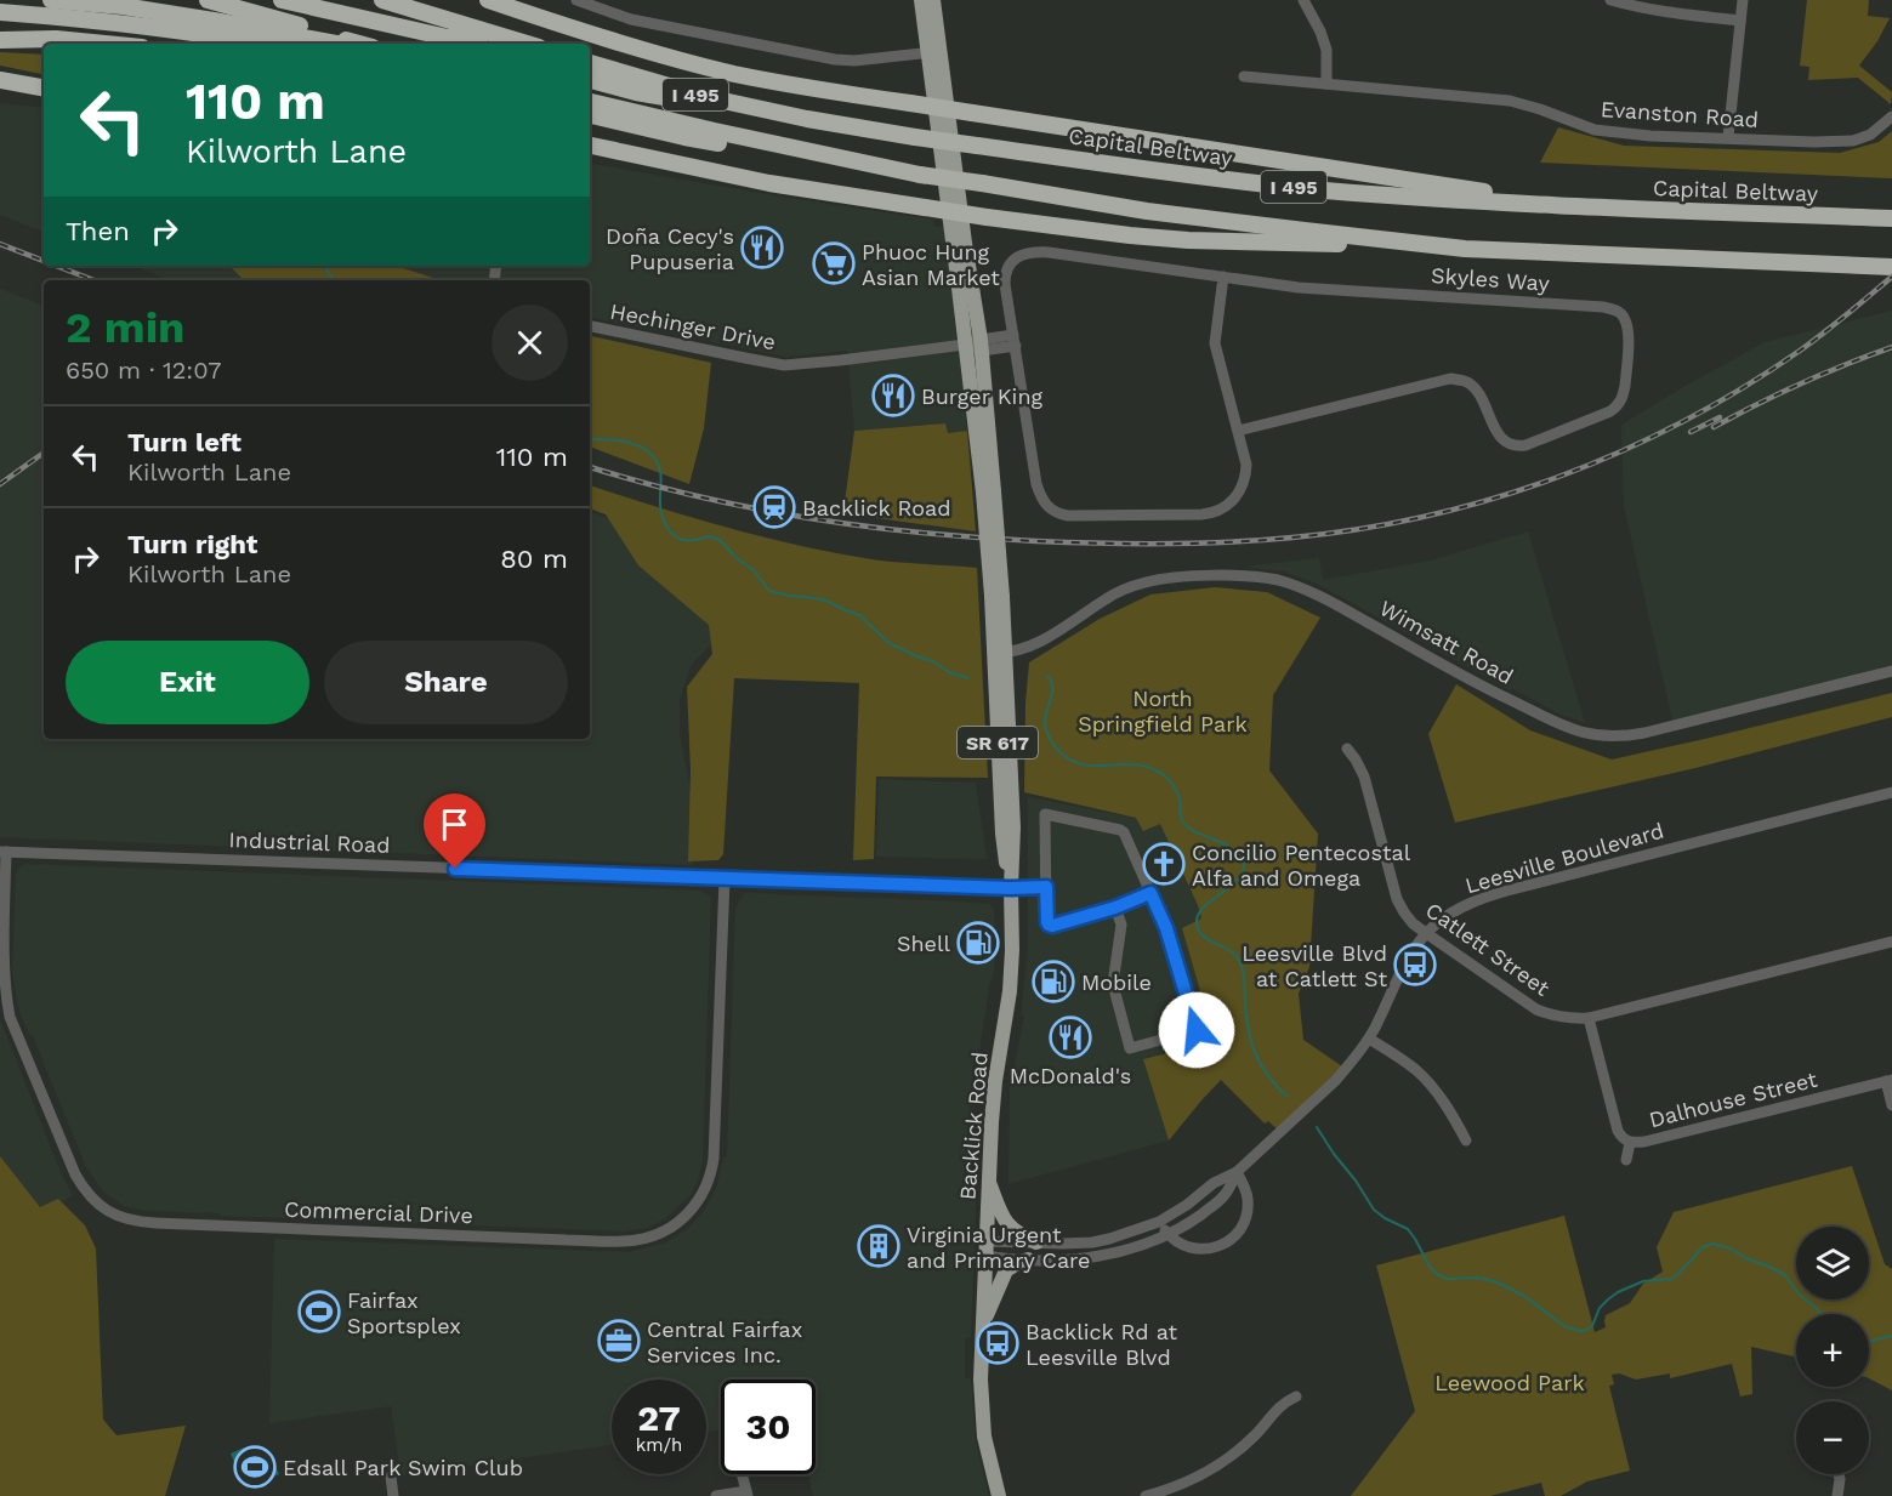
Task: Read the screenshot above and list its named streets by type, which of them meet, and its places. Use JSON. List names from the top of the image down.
{
  "streets": {
    "highway": ["I 495", "Capital Beltway"],
    "main road": ["SR 617", "Backlick Road"],
    "street": [
      "Evanston Road",
      "Skyles Way",
      "Hechinger Drive",
      "Wimsatt Road",
      "Industrial Road",
      "Leesville Boulevard",
      "Catlett Street",
      "Dalhouse Street",
      "Commercial Drive"
    ]
  },
  "crossings": [
    ["Hechinger Drive", "Backlick Road"],
    ["Wimsatt Road", "Backlick Road"],
    ["Industrial Road", "Backlick Road"],
    ["Industrial Road", "Commercial Drive"],
    ["Leesville Boulevard", "Catlett Street"],
    ["Leesville Boulevard", "Backlick Road"],
    ["Catlett Street", "Dalhouse Street"]
  ],
  "parks": ["North Springfield Park", "Leewood Park"],
  "places": {
    "restaurant": ["Doña Cecy's Pupuseria", "Burger King", "McDonald's"],
    "supermarket": ["Phuoc Hung Asian Market"],
    "station": ["Backlick Road"],
    "church": ["Concilio Pentecostal Alfa and Omega"],
    "fuel station": ["Shell", "Mobile"],
    "bus stop": ["Leesville Blvd at Catlett St", "Backlick Rd at Leesville Blvd"],
    "building": ["Virginia Urgent and Primary Care"],
    "sports": ["Fairfax Sportsplex", "Edsall Park Swim Club"],
    "office": ["Central Fairfax Services Inc."]
  },
  "page": {
    "turn": ["110 m", "Kilworth Lane"],
    "then": "Then",
    "heading": ["2 min", "650 m · 12:07"],
    "list": [
      {
        "name": "Turn left",
        "note": "Kilworth Lane",
        "value": "110 m"
      },
      {
        "name": "Turn right",
        "note": "Kilworth Lane",
        "value": "80 m"
      }
    ],
    "buttons": ["Exit", "Share"],
    "map_buttons": ["+", "−"],
    "speed": "27 km/h",
    "limit": "30"
  }
}
